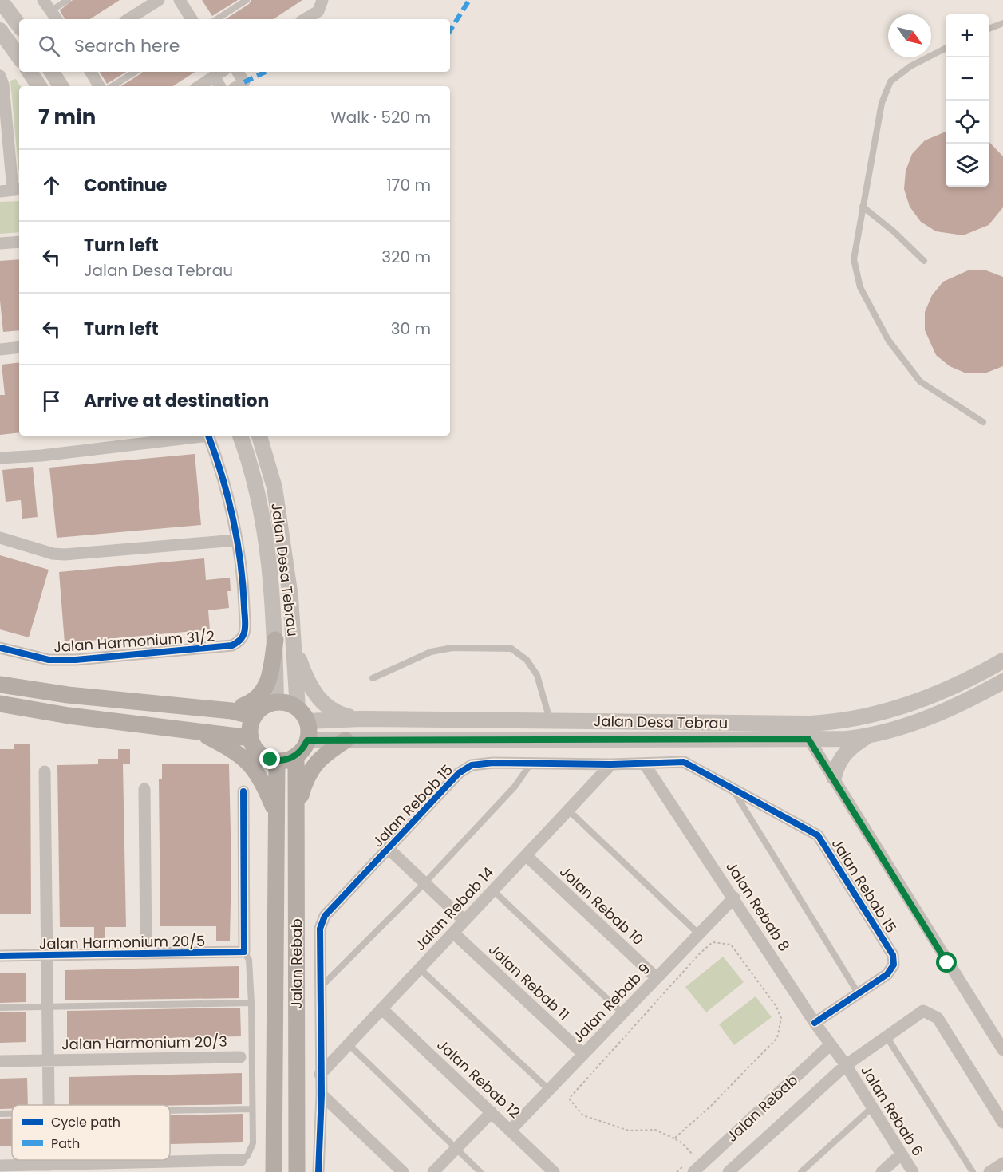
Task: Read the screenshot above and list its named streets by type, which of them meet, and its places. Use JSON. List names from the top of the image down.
{
  "streets": {
    "main road": ["Jalan Rebab"],
    "street": [
      "Jalan Desa Tebrau",
      "Jalan Harmonium 31/2",
      "Jalan Rebab 15",
      "Jalan Rebab 10",
      "Jalan Rebab 8",
      "Jalan Rebab 14",
      "Jalan Harmonium 20/5",
      "Jalan Rebab 11",
      "Jalan Rebab 9",
      "Jalan Harmonium 20/3",
      "Jalan Rebab 12",
      "Jalan Rebab 6"
    ]
  },
  "crossings": [
    ["Jalan Desa Tebrau", "Jalan Rebab"],
    ["Jalan Rebab 15", "Jalan Rebab 8"],
    ["Jalan Rebab 15", "Jalan Rebab 14"],
    ["Jalan Rebab 10", "Jalan Rebab 14"],
    ["Jalan Rebab 10", "Jalan Rebab 9"],
    ["Jalan Rebab 8", "Jalan Rebab"],
    ["Jalan Rebab 8", "Jalan Rebab 9"],
    ["Jalan Rebab 8", "Jalan Rebab 6"],
    ["Jalan Rebab 14", "Jalan Rebab 11"],
    ["Jalan Rebab 14", "Jalan Rebab 12"],
    ["Jalan Rebab 11", "Jalan Rebab 9"],
    ["Jalan Rebab 9", "Jalan Rebab 12"]
  ],
  "legend": ["Cycle path", "Path"],
  "north": "bottom right",
  "page": {
    "map_buttons": ["+", "−"],
    "search": "Search here",
    "heading": ["7 min", "Walk · 520 m"],
    "list": [
      ["Continue", "170 m"],
      ["Turn left", "Jalan Desa Tebrau", "320 m"],
      ["Turn left", "30 m"],
      "Arrive at destination"
    ]
  }
}
